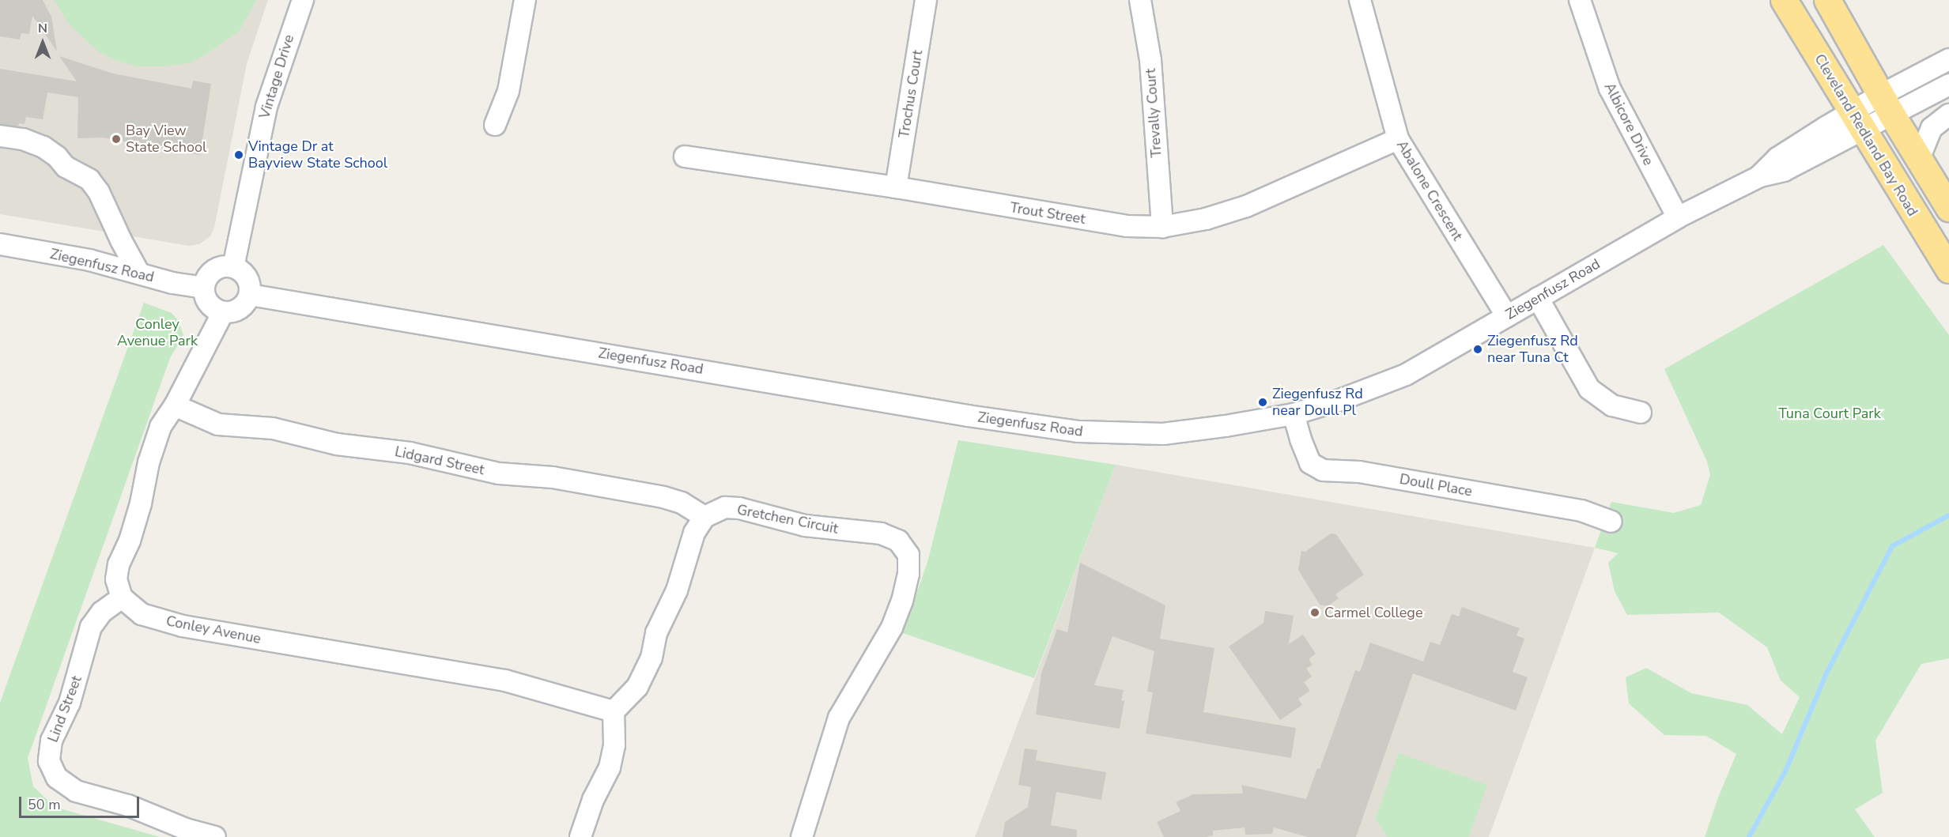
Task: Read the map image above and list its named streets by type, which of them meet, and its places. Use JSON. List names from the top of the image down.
{
  "streets": {
    "highway": ["Cleveland Redland Bay Road"],
    "street": [
      "Vintage Drive",
      "Trochus Court",
      "Trevally Court",
      "Albicore Drive",
      "Abalone Crescent",
      "Trout Street",
      "Ziegenfusz Road",
      "Lidgard Street",
      "Doull Place",
      "Gretchen Circuit",
      "Conley Avenue",
      "Lind Street"
    ]
  },
  "crossings": [
    ["Vintage Drive", "Ziegenfusz Road"],
    ["Trochus Court", "Trout Street"],
    ["Trevally Court", "Trout Street"],
    ["Albicore Drive", "Ziegenfusz Road"],
    ["Cleveland Redland Bay Road", "Ziegenfusz Road"],
    ["Abalone Crescent", "Trout Street"],
    ["Abalone Crescent", "Ziegenfusz Road"],
    ["Ziegenfusz Road", "Doull Place"],
    ["Lidgard Street", "Gretchen Circuit"],
    ["Conley Avenue", "Lind Street"]
  ],
  "parks": ["Conley Avenue Park", "Tuna Court Park"],
  "places": [
    "Bay View State School",
    "Vintage Dr at Bayview State School",
    "Ziegenfusz Rd near Tuna Ct",
    "Ziegenfusz Rd near Doull Pl",
    "Carmel College"
  ],
  "scale_bar": "50 m",
  "north": "top"
}
